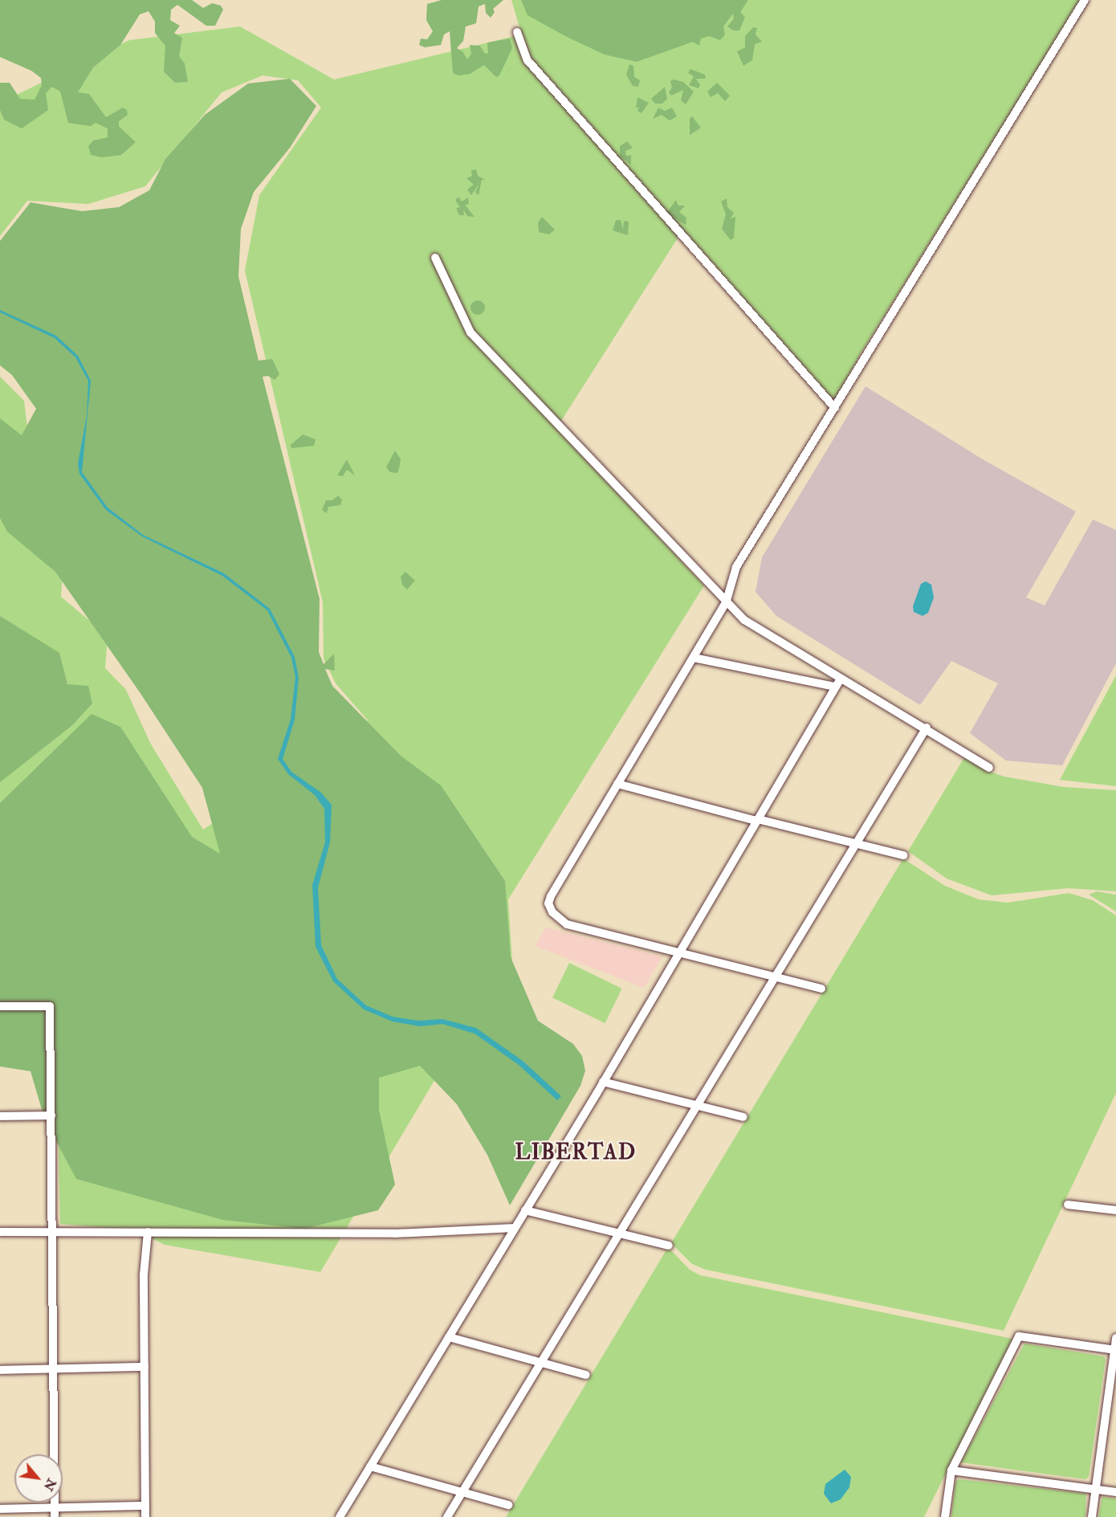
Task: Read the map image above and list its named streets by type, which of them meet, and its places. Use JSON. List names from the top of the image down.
{
  "districts": ["LIBERTAD"],
  "north": "bottom right"
}
